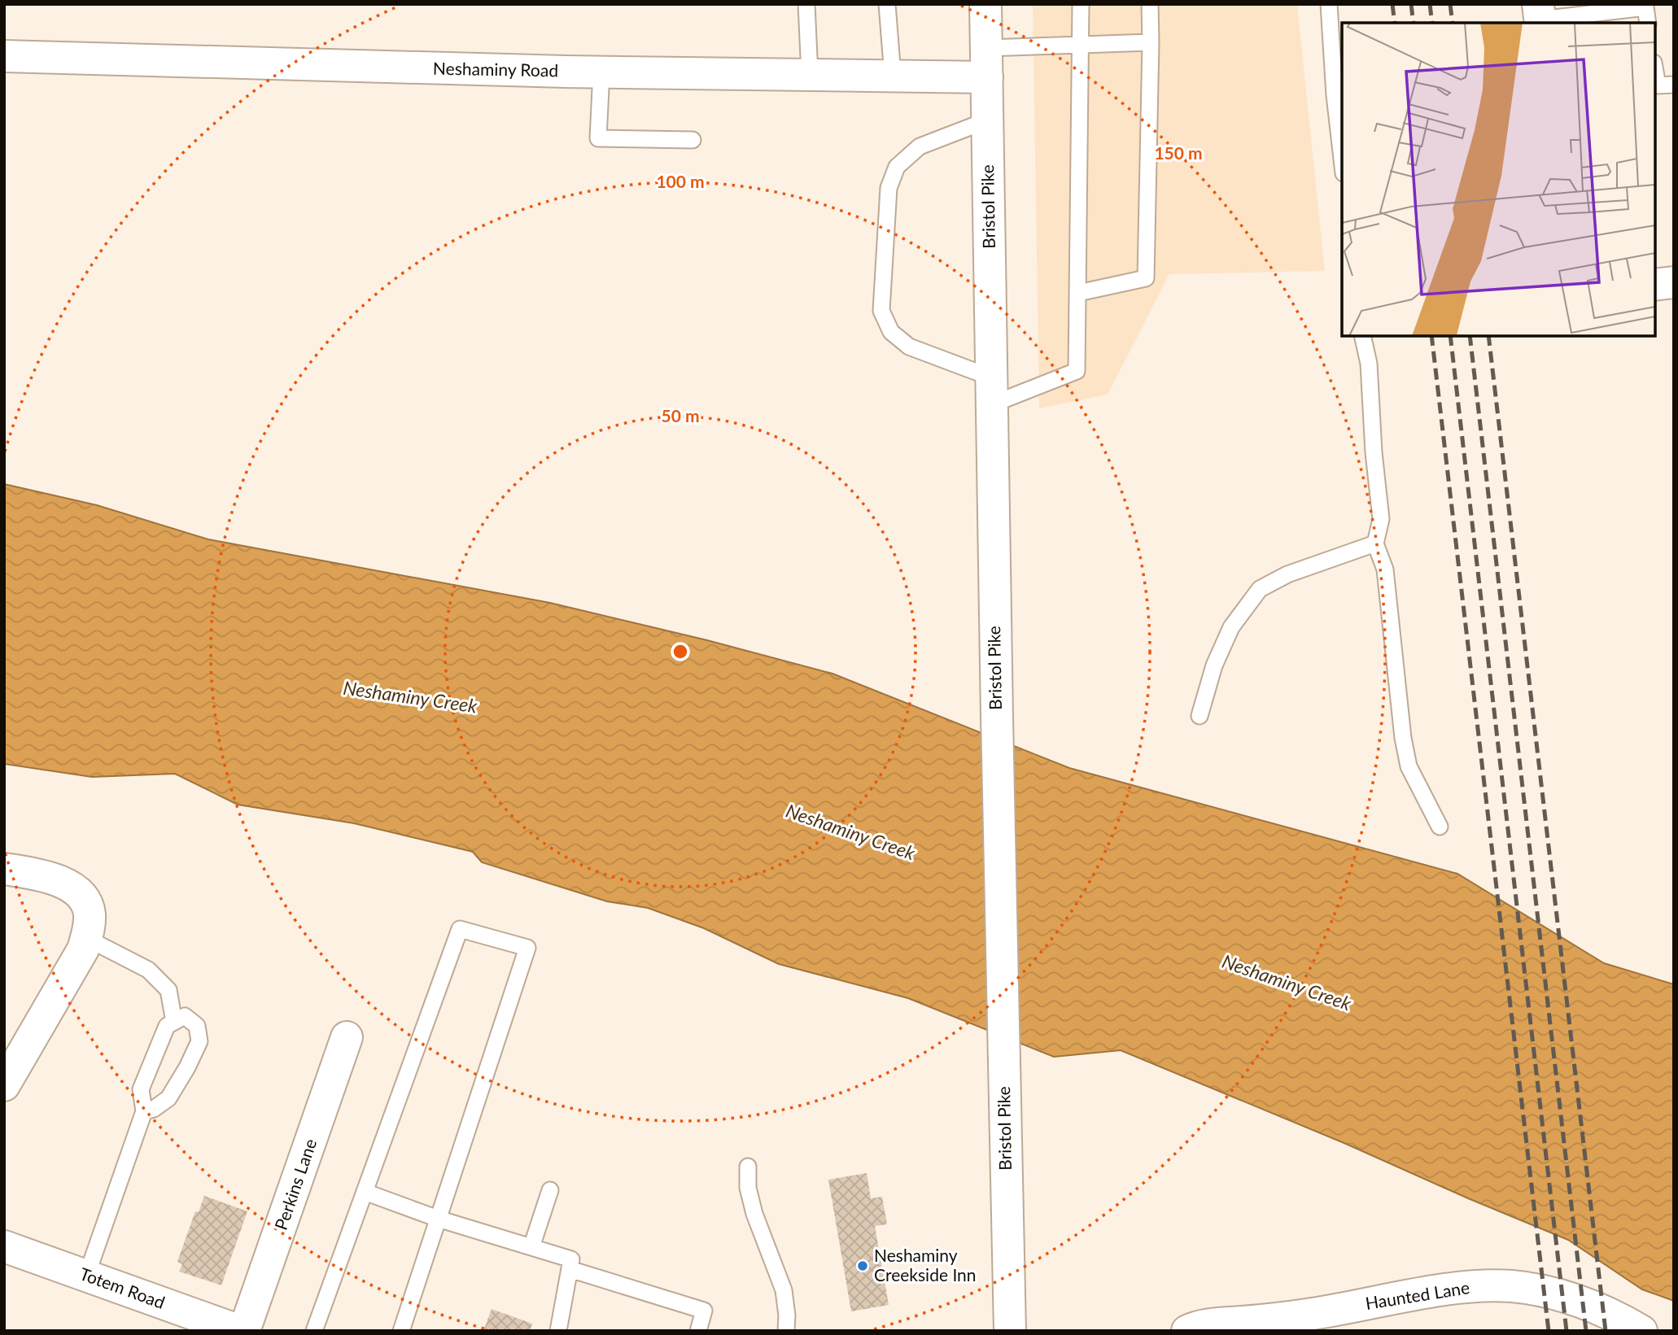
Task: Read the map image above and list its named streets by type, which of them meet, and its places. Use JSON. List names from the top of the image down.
{
  "streets": {
    "street": [
      "Neshaminy Road",
      "Bristol Pike",
      "Perkins Lane",
      "Totem Road",
      "Haunted Lane"
    ]
  },
  "crossings": [
    ["Neshaminy Road", "Bristol Pike"]
  ],
  "water": ["Neshaminy Creek"],
  "places": ["Neshaminy Creekside Inn"],
  "rings": ["150 m", "100 m", "50 m"]
}
